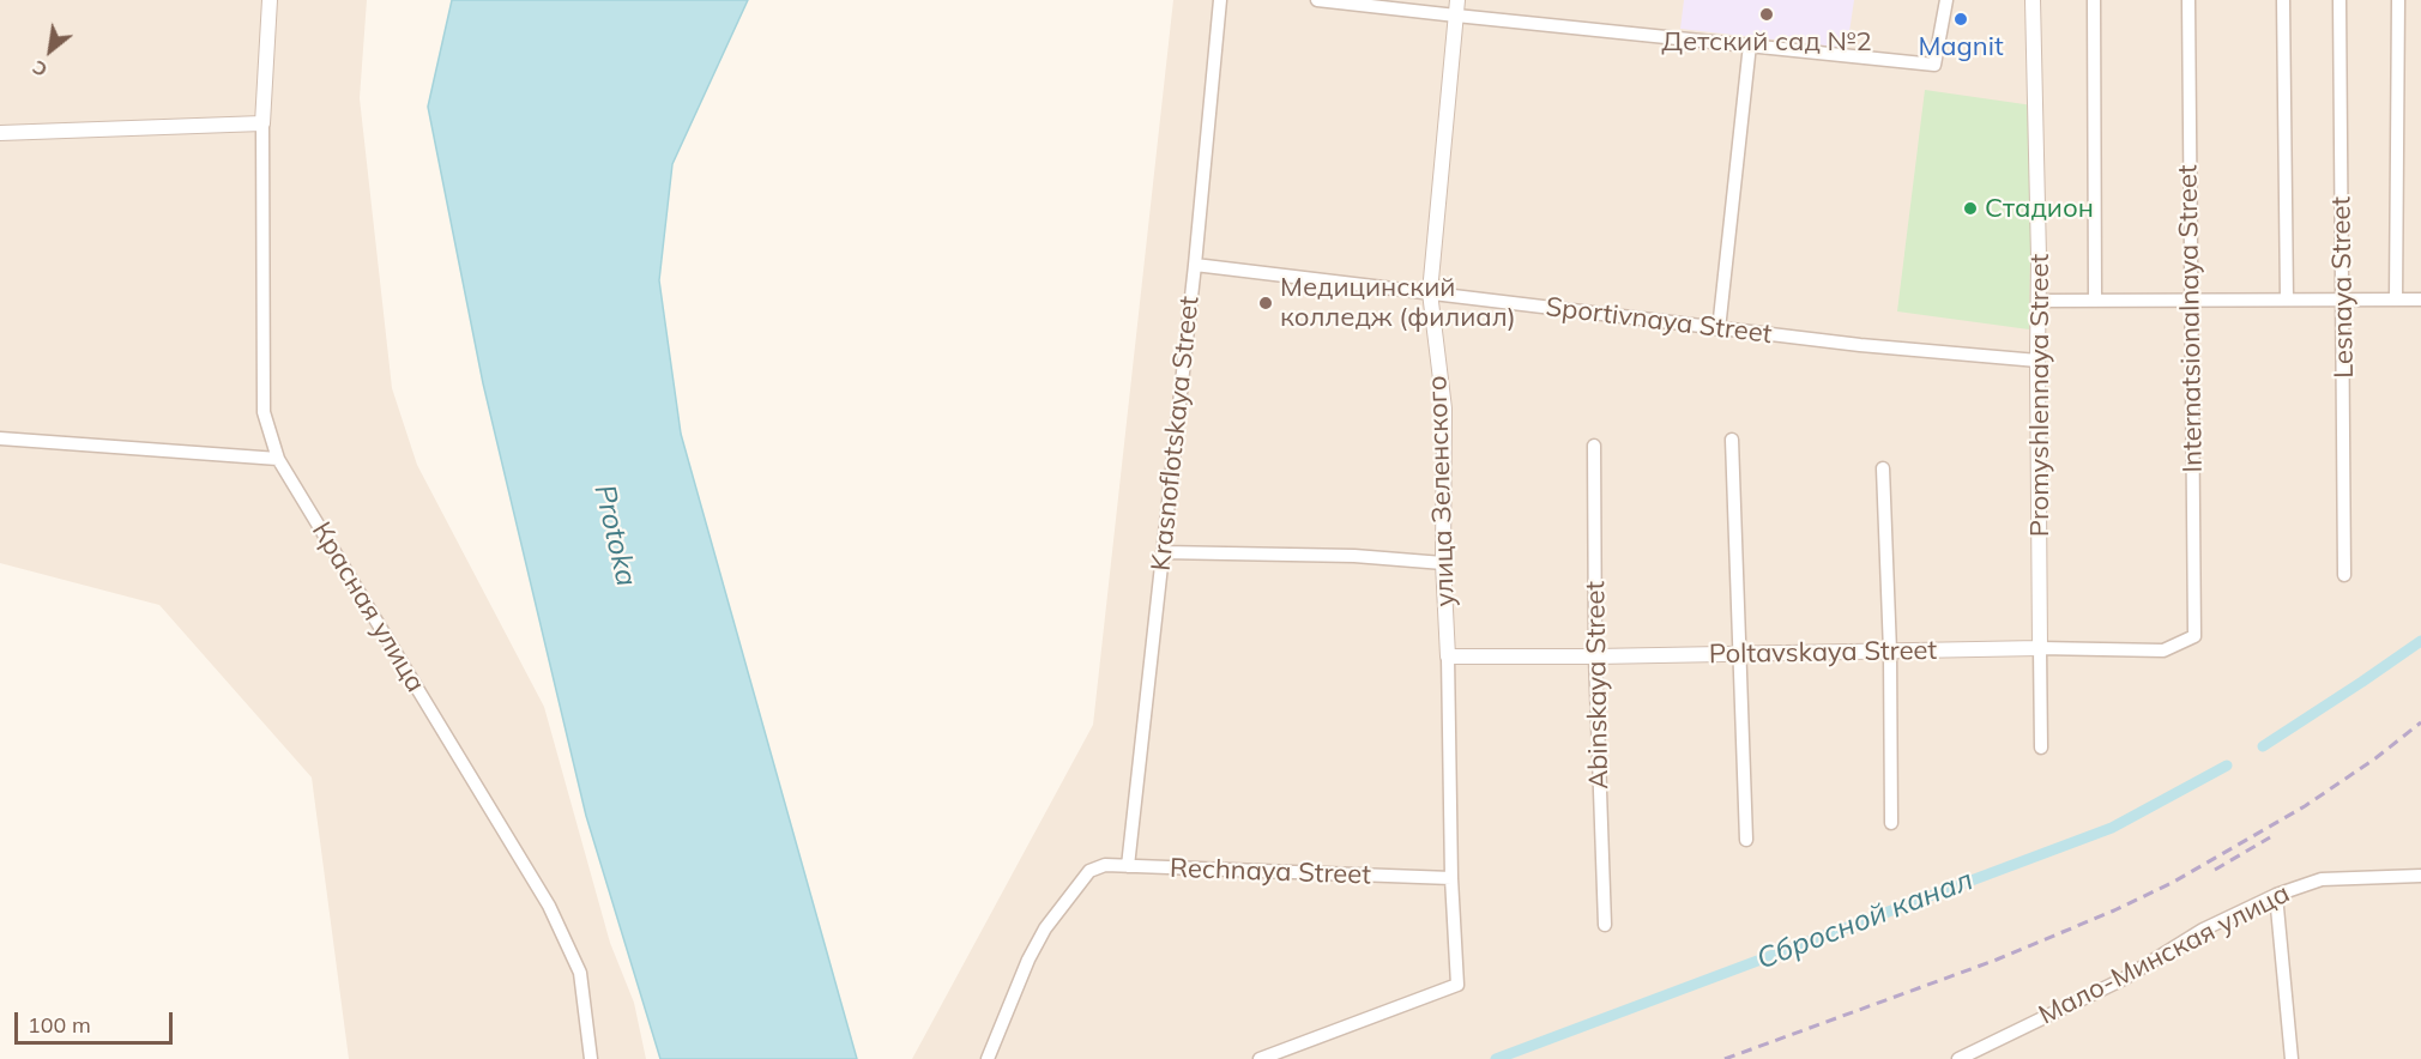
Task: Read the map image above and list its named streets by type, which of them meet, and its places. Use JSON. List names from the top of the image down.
{
  "streets": {
    "street": [
      "Lesnaya Street",
      "Internatsionalnaya Street",
      "Sportivnaya Street",
      "Promyshlennaya Street",
      "Krasnoflotskaya Street",
      "улица Зеленского",
      "Красная улица",
      "Poltavskaya Street",
      "Abinskaya Street",
      "Rechnaya Street",
      "Мало-Минская улица"
    ]
  },
  "crossings": [
    ["Internatsionalnaya Street", "Poltavskaya Street"],
    ["Sportivnaya Street", "Promyshlennaya Street"],
    ["Sportivnaya Street", "Krasnoflotskaya Street"],
    ["Sportivnaya Street", "улица Зеленского"],
    ["Promyshlennaya Street", "Poltavskaya Street"],
    ["Krasnoflotskaya Street", "Rechnaya Street"],
    ["улица Зеленского", "Poltavskaya Street"],
    ["улица Зеленского", "Rechnaya Street"],
    ["Poltavskaya Street", "Abinskaya Street"]
  ],
  "water": ["Protoka", "Сбросной канал"],
  "places": [
    "Детский сад №2",
    "Magnit",
    "Стадион",
    "Медицинский колледж (филиал)"
  ],
  "scale_bar": "100 m",
  "north": "bottom left"
}
